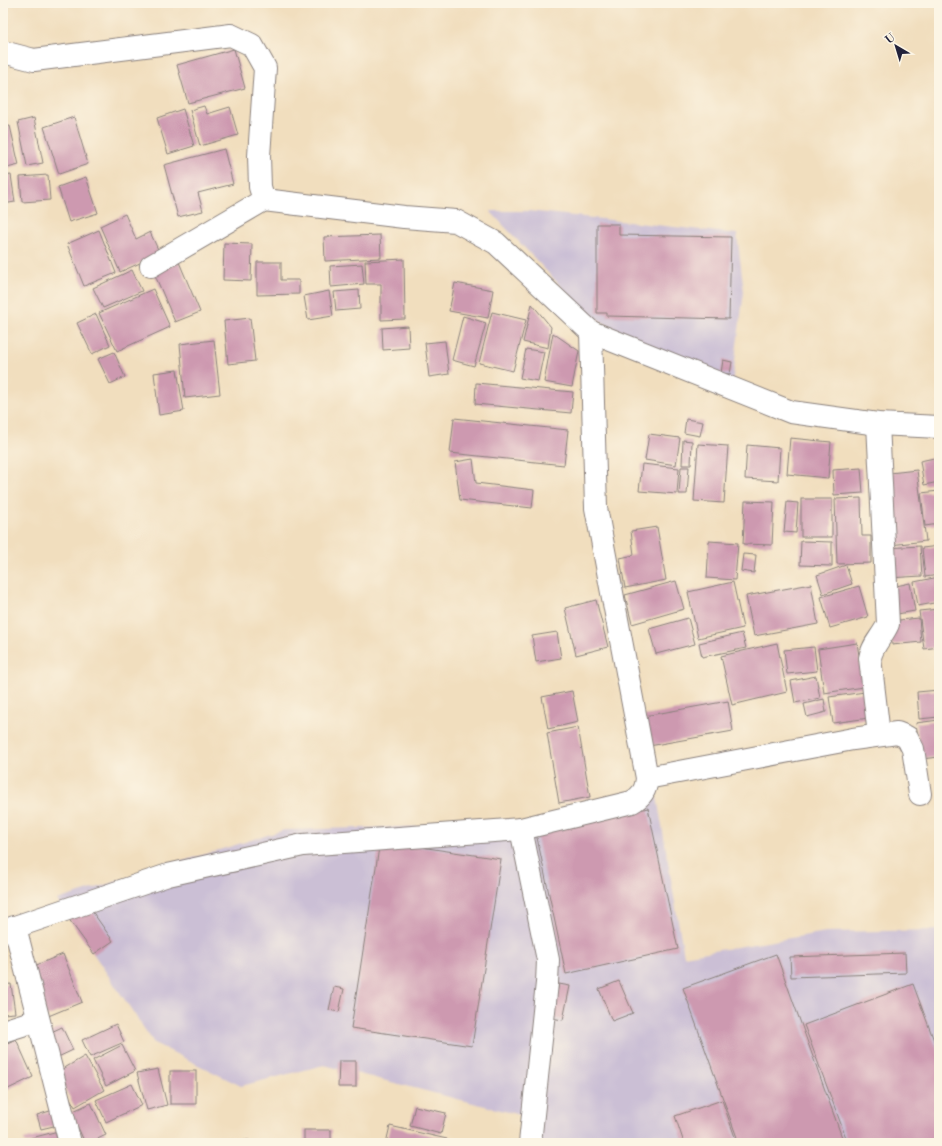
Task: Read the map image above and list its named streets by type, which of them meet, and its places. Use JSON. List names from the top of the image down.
{
  "north": "top left"
}
